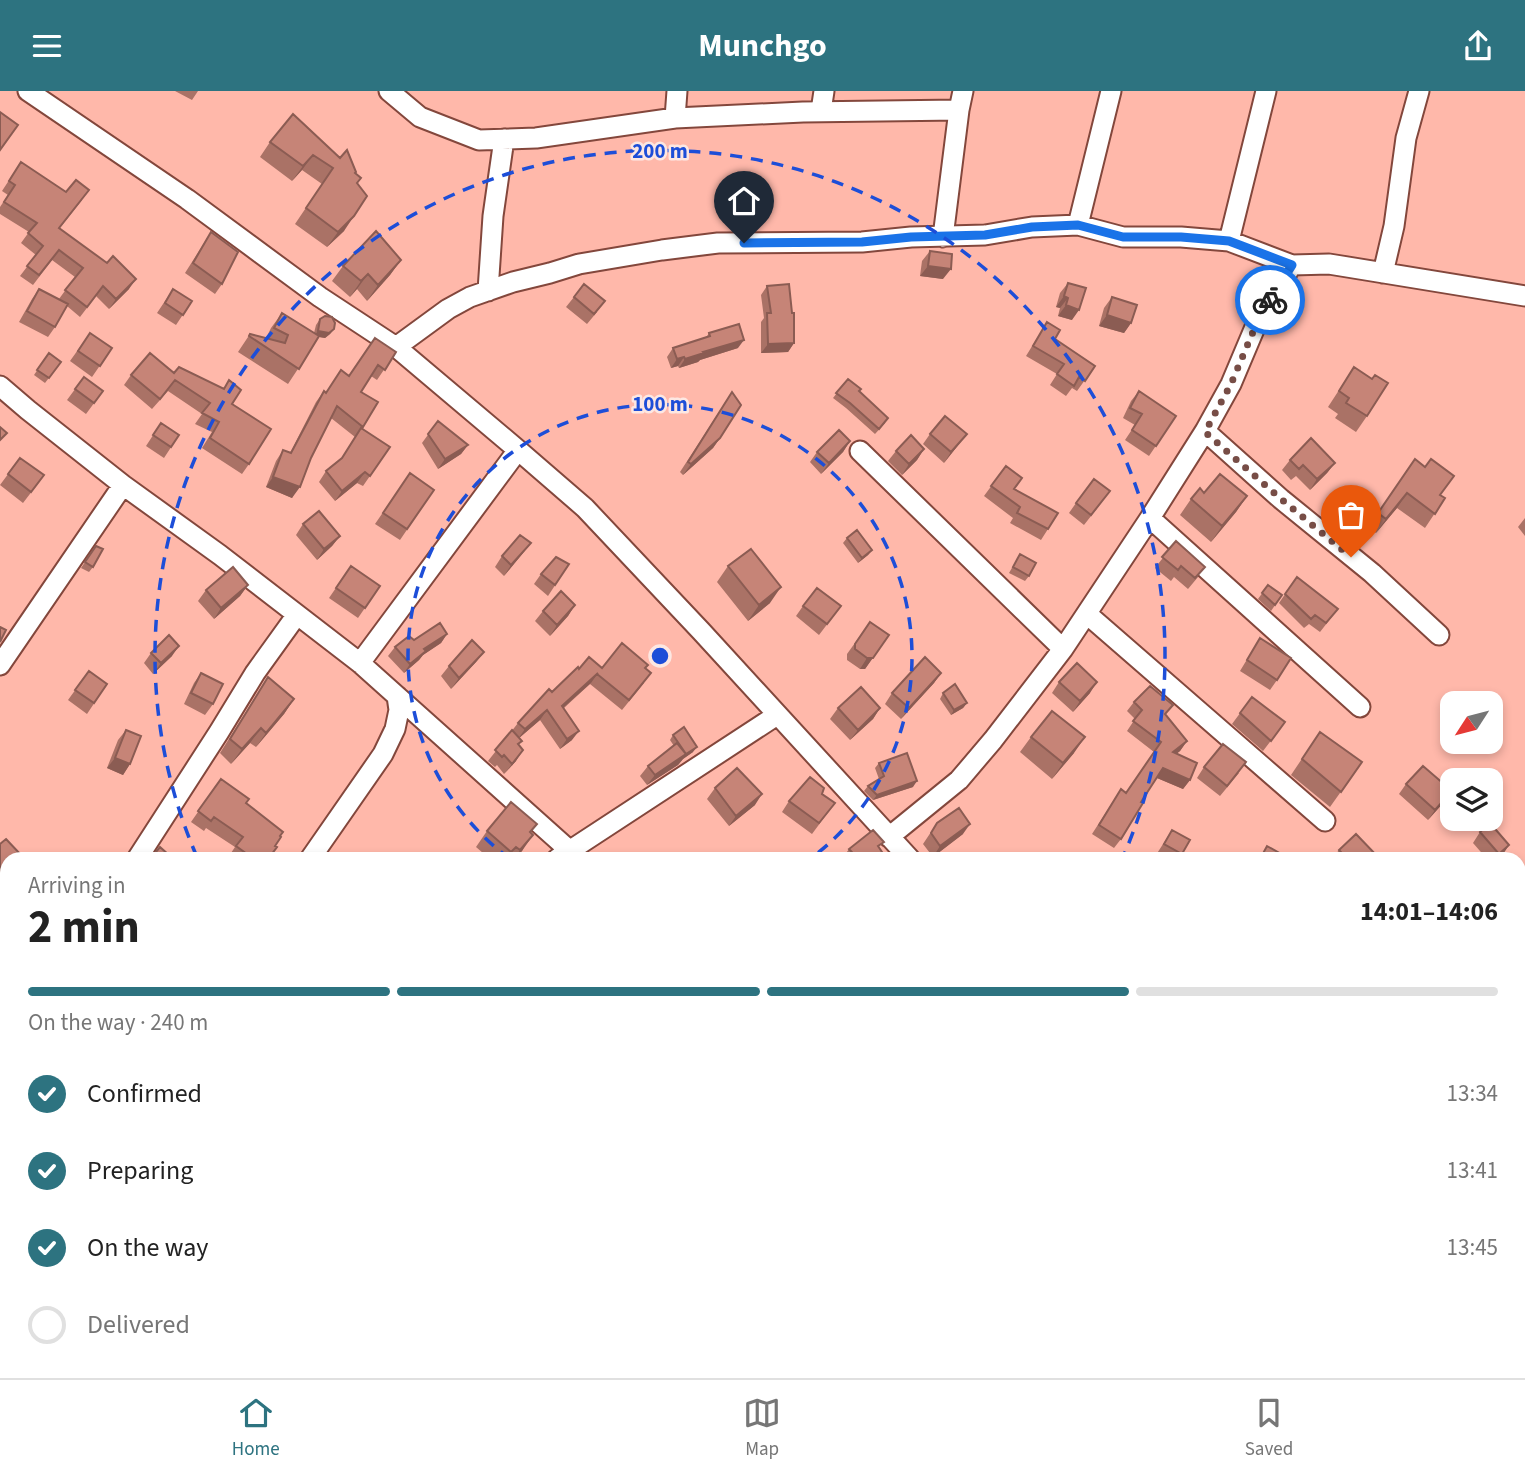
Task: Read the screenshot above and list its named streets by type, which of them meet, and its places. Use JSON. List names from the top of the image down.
{
  "north": "bottom left",
  "page": {
    "header": "Munchgo",
    "heading": ["2 min", "Arriving in", "14:01–14:06"],
    "bar": "On the way · 240 m",
    "list": [
      ["Confirmed", "13:34"],
      ["Preparing", "13:41"],
      ["On the way", "13:45"],
      "Delivered"
    ],
    "tabs": ["Home", "Map", "Saved"]
  },
  "rings": ["200 m", "100 m"]
}
